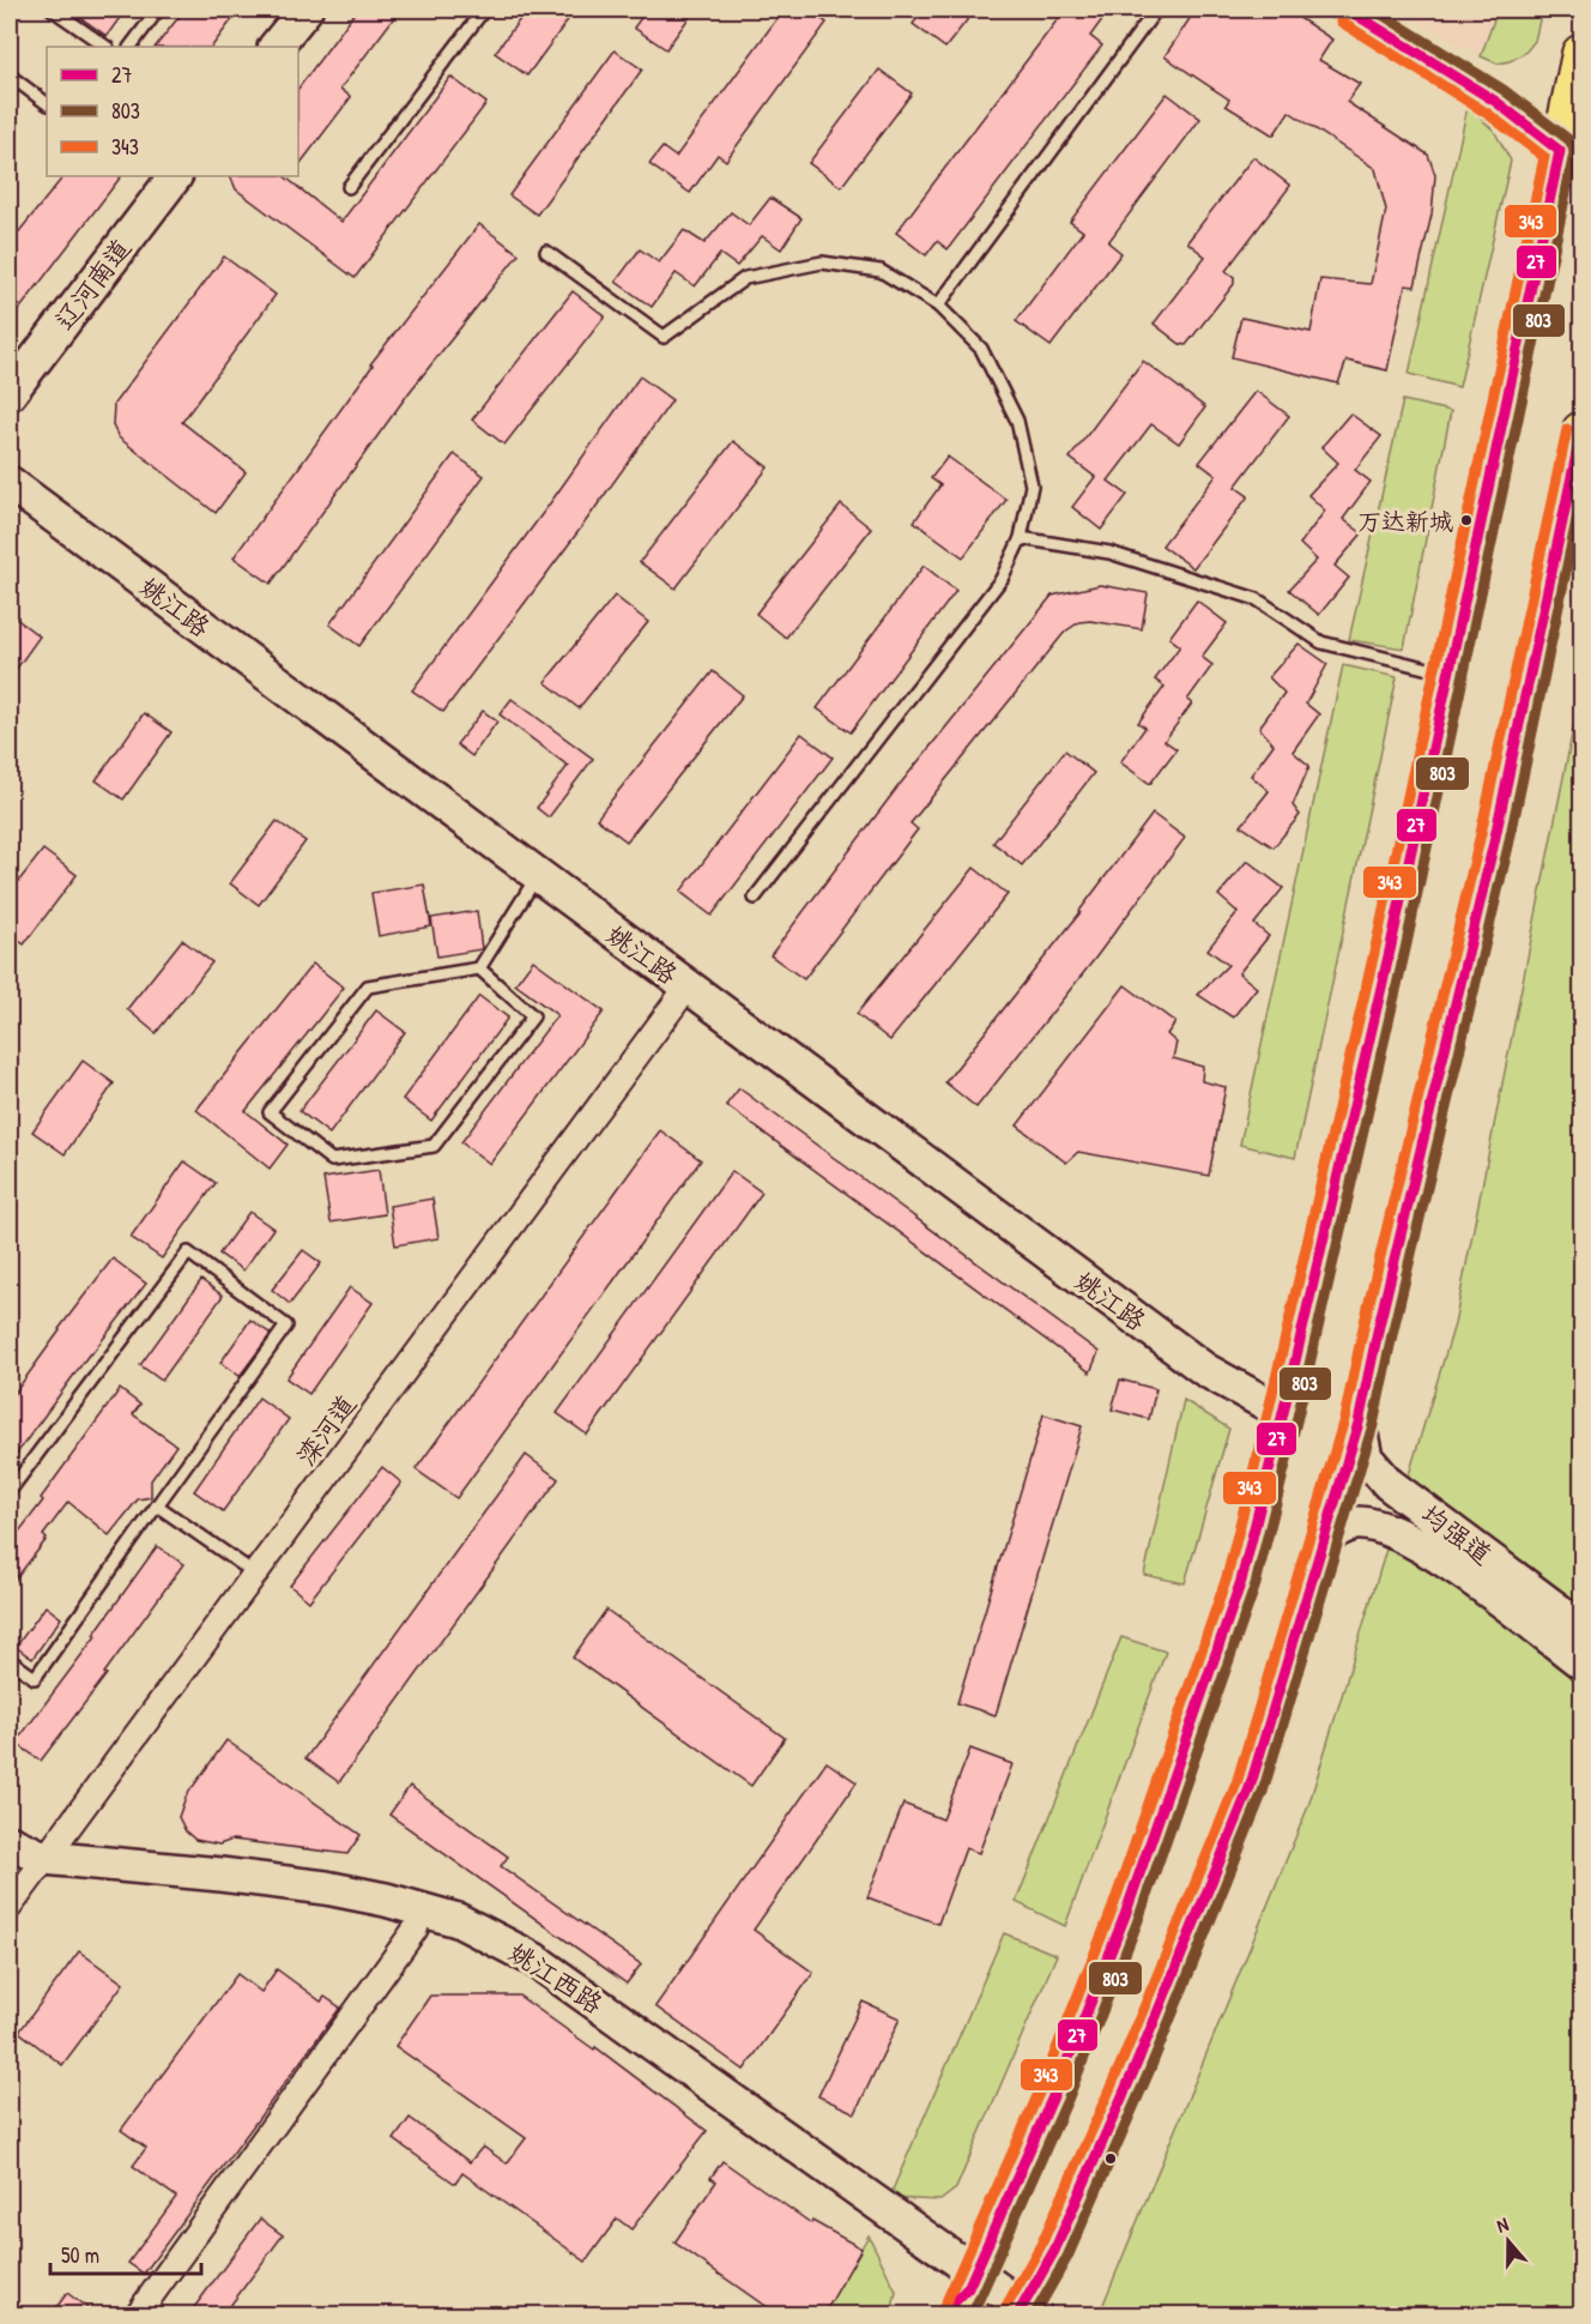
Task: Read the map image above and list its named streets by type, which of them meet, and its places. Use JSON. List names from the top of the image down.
{
  "streets": {
    "street": [
      "辽河南道",
      "姚江路",
      "滦河道",
      "均强道",
      "姚江西路"
    ]
  },
  "crossings": [
    ["姚江路", "滦河道"],
    ["滦河道", "姚江西路"]
  ],
  "places": ["万达新城"],
  "lines": ["transit line 27", "transit line 803", "transit line 343"],
  "legend": ["27", "803", "343"],
  "scale_bar": "50 m",
  "north": "top"
}
